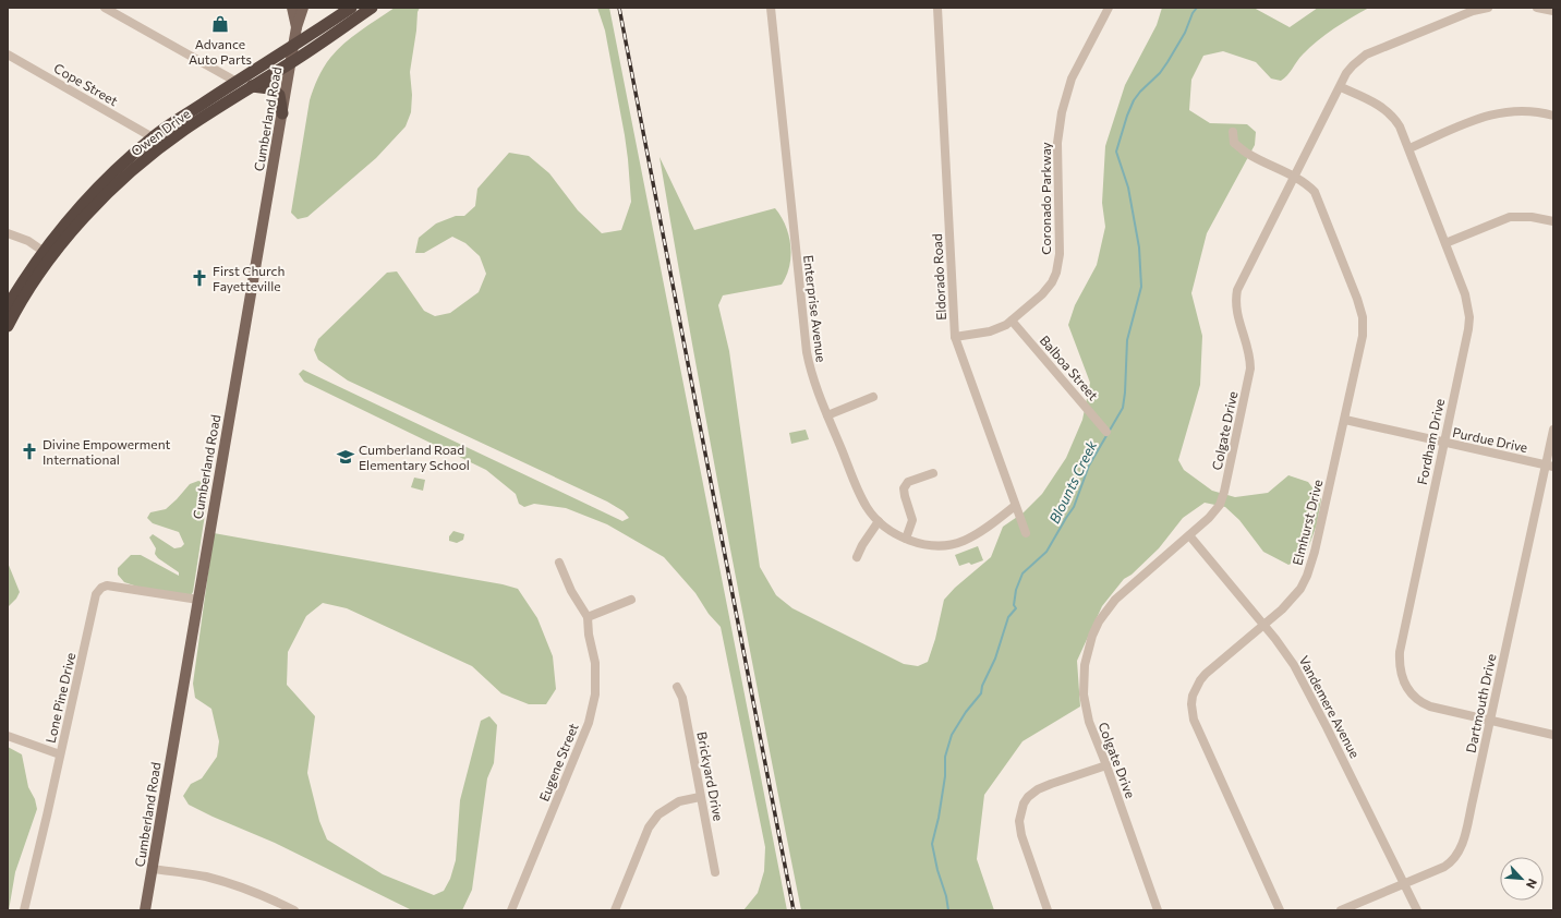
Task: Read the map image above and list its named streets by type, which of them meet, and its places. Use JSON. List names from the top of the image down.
{
  "streets": {
    "highway": ["Owen Drive"],
    "main road": ["Cumberland Road"],
    "street": [
      "Cope Street",
      "Coronado Parkway",
      "Eldorado Road",
      "Enterprise Avenue",
      "Balboa Street",
      "Colgate Drive",
      "Purdue Drive",
      "Fordham Drive",
      "Elmhurst Drive",
      "Lone Pine Drive",
      "Dartmouth Drive",
      "Vandemere Avenue",
      "Eugene Street",
      "Brickyard Drive"
    ]
  },
  "crossings": [
    ["Cope Street", "Owen Drive"],
    ["Cumberland Road", "Owen Drive"],
    ["Cumberland Road", "Lone Pine Drive"],
    ["Coronado Parkway", "Eldorado Road"],
    ["Coronado Parkway", "Balboa Street"],
    ["Eldorado Road", "Enterprise Avenue"],
    ["Colgate Drive", "Fordham Drive"],
    ["Colgate Drive", "Elmhurst Drive"],
    ["Colgate Drive", "Vandemere Avenue"],
    ["Purdue Drive", "Fordham Drive"],
    ["Purdue Drive", "Elmhurst Drive"],
    ["Purdue Drive", "Dartmouth Drive"],
    ["Fordham Drive", "Dartmouth Drive"],
    ["Elmhurst Drive", "Vandemere Avenue"],
    ["Dartmouth Drive", "Vandemere Avenue"]
  ],
  "water": ["Blounts Creek"],
  "places": {
    "shop": ["Advance Auto Parts"],
    "church": ["First Church Fayetteville", "Divine Empowerment International"],
    "school or university": ["Cumberland Road Elementary School"]
  },
  "north": "bottom right"
}
